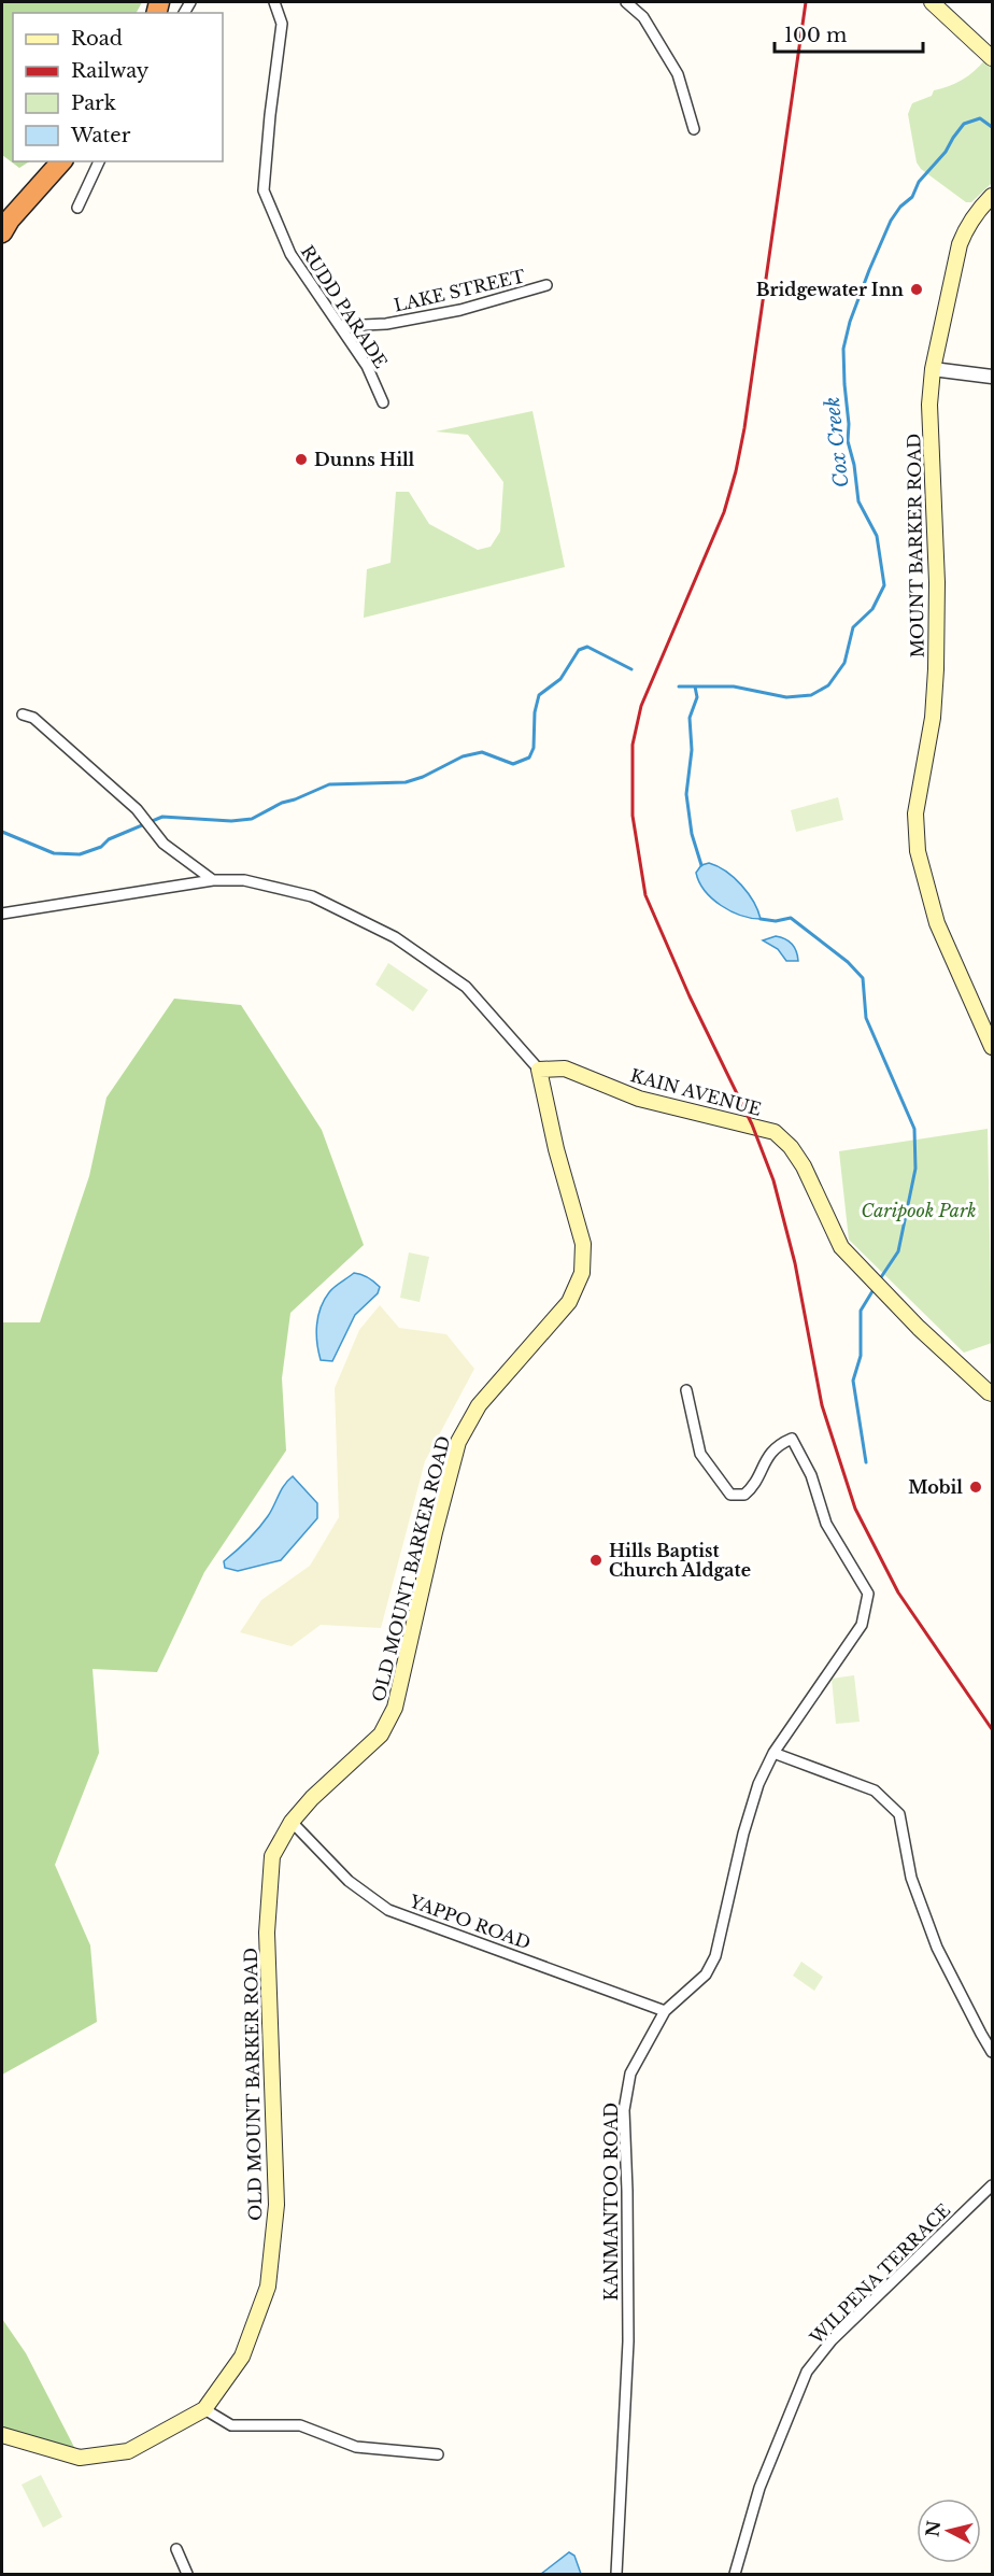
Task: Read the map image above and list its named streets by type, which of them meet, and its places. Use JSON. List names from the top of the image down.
{
  "streets": {
    "main road": ["MOUNT BARKER ROAD", "KAIN AVENUE", "OLD MOUNT BARKER ROAD"],
    "street": [
      "LAKE STREET",
      "RUDD PARADE",
      "YAPPO ROAD",
      "KANMANTOO ROAD",
      "WILPENA TERRACE"
    ]
  },
  "crossings": [
    ["LAKE STREET", "RUDD PARADE"],
    ["KAIN AVENUE", "OLD MOUNT BARKER ROAD"],
    ["OLD MOUNT BARKER ROAD", "YAPPO ROAD"],
    ["YAPPO ROAD", "KANMANTOO ROAD"]
  ],
  "water": ["Cox Creek"],
  "parks": ["Caripook Park"],
  "places": [
    "Bridgewater Inn",
    "Dunns Hill",
    "Mobil",
    "Hills Baptist Church Aldgate"
  ],
  "legend": [
    "Road",
    "Railway",
    "Park",
    "Water"
  ],
  "scale_bar": "100 m",
  "north": "left"
}
